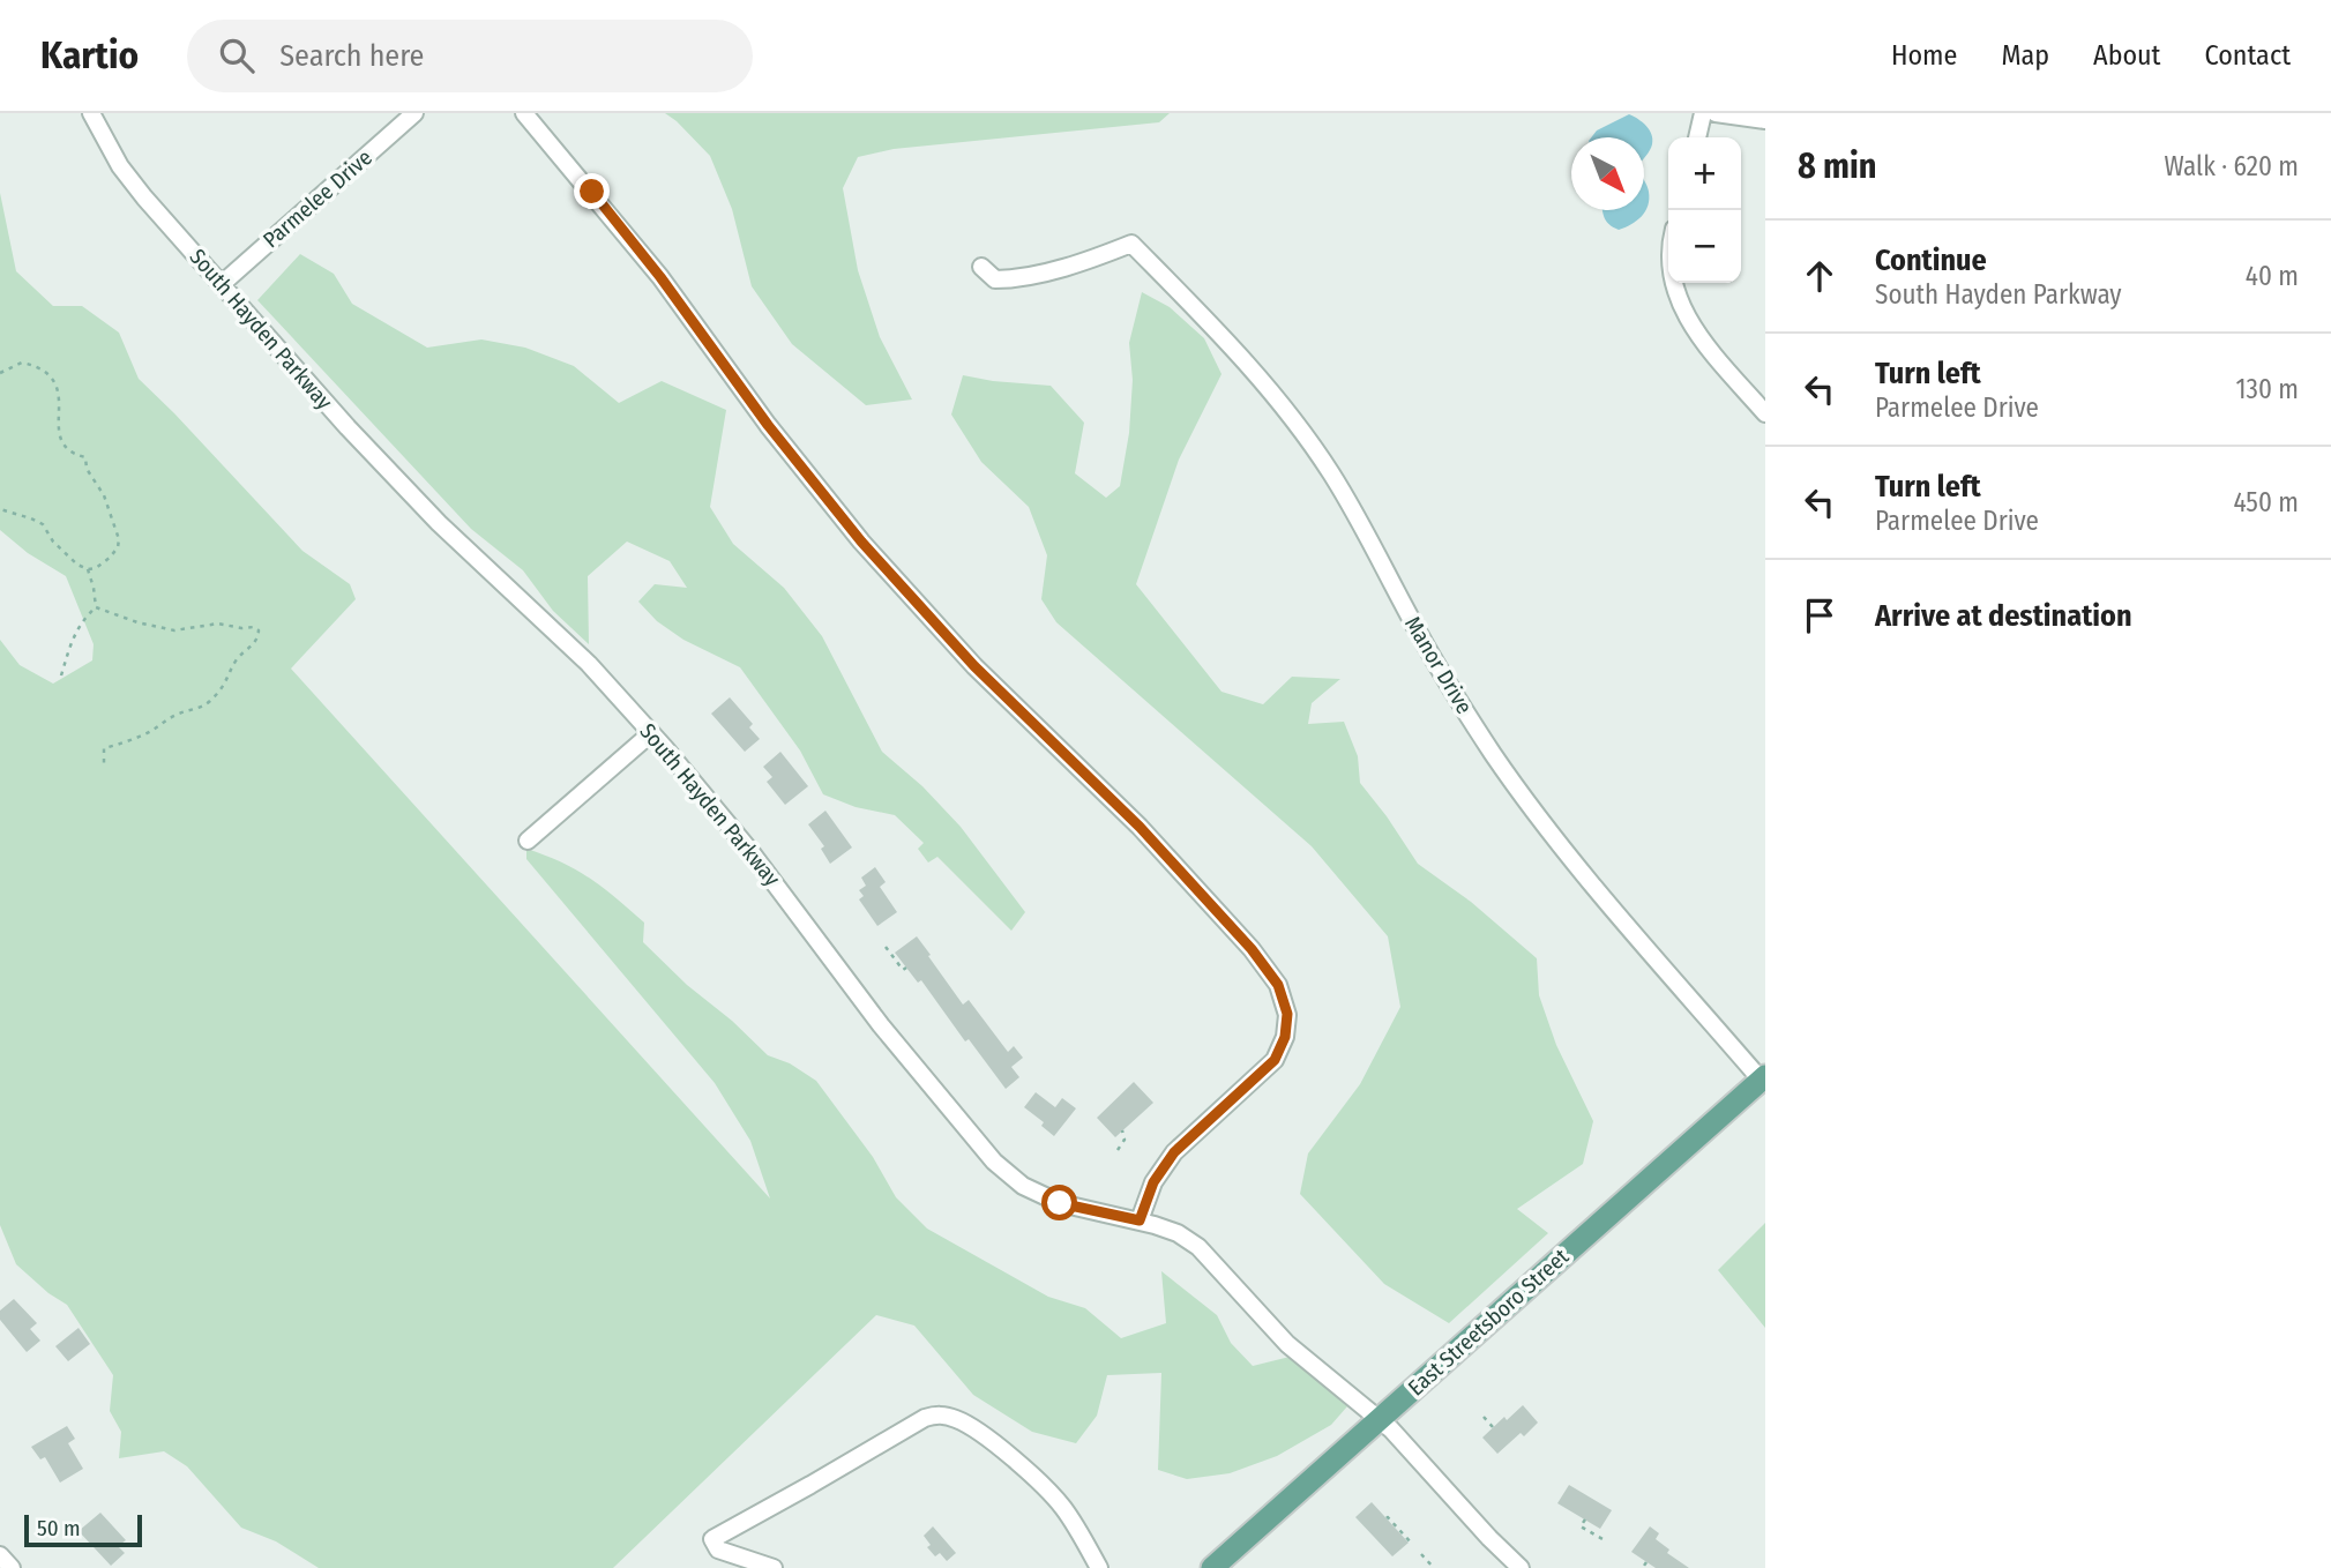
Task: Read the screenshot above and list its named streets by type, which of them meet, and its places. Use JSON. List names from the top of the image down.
{
  "streets": {
    "main road": ["East Streetsboro Street"],
    "street": ["Parmelee Drive", "South Hayden Parkway", "Manor Drive"]
  },
  "crossings": [
    ["Parmelee Drive", "South Hayden Parkway"],
    ["South Hayden Parkway", "East Streetsboro Street"],
    ["Manor Drive", "East Streetsboro Street"]
  ],
  "scale_bar": "50 m",
  "north": "bottom right",
  "page": {
    "header": "Kartio",
    "search": "Search here",
    "nav": [
      "Home",
      "Map",
      "About",
      "Contact"
    ],
    "heading": ["8 min", "Walk · 620 m"],
    "map_buttons": ["+", "−"],
    "list": [
      ["Continue", "South Hayden Parkway", "40 m"],
      ["Turn left", "Parmelee Drive", "130 m"],
      ["Turn left", "Parmelee Drive", "450 m"],
      "Arrive at destination"
    ],
    "scale": "50 m"
  }
}
